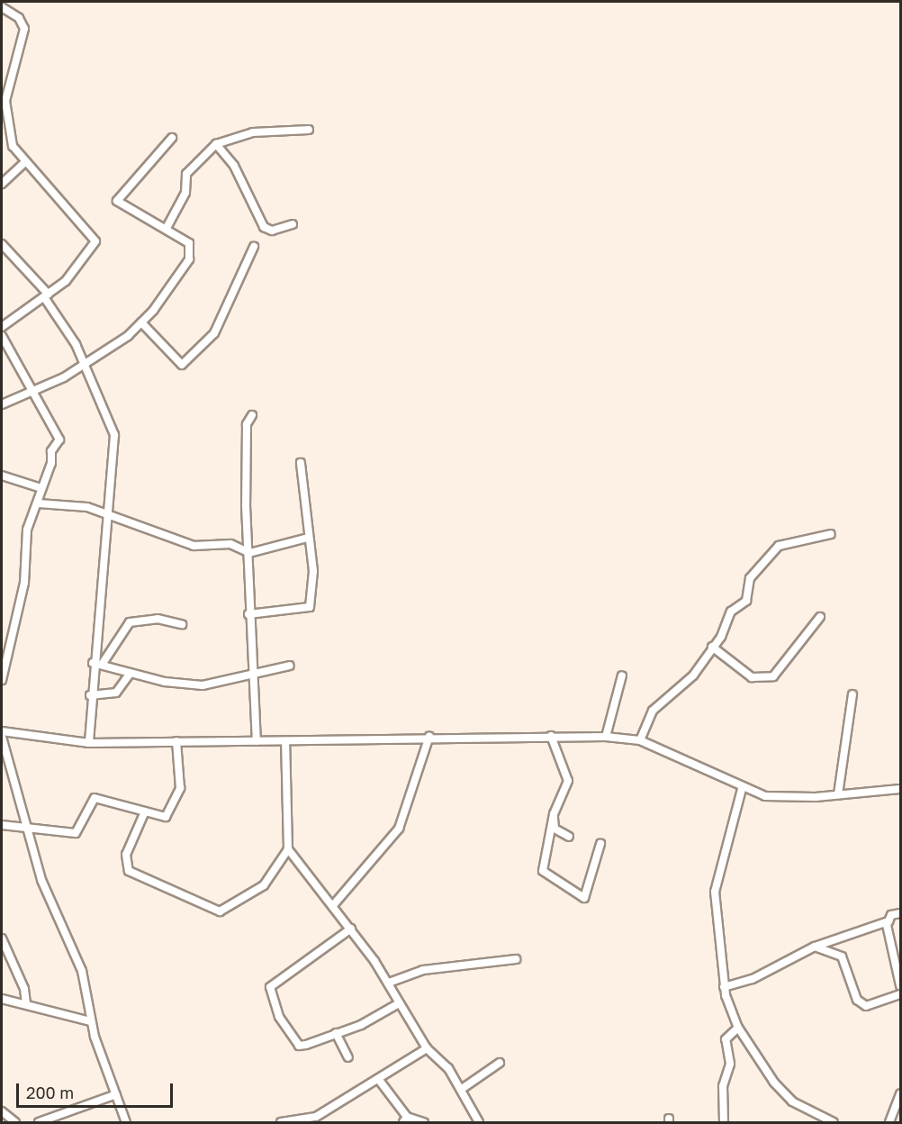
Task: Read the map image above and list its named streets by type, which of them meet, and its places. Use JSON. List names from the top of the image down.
{
  "scale_bar": "200 m"
}
